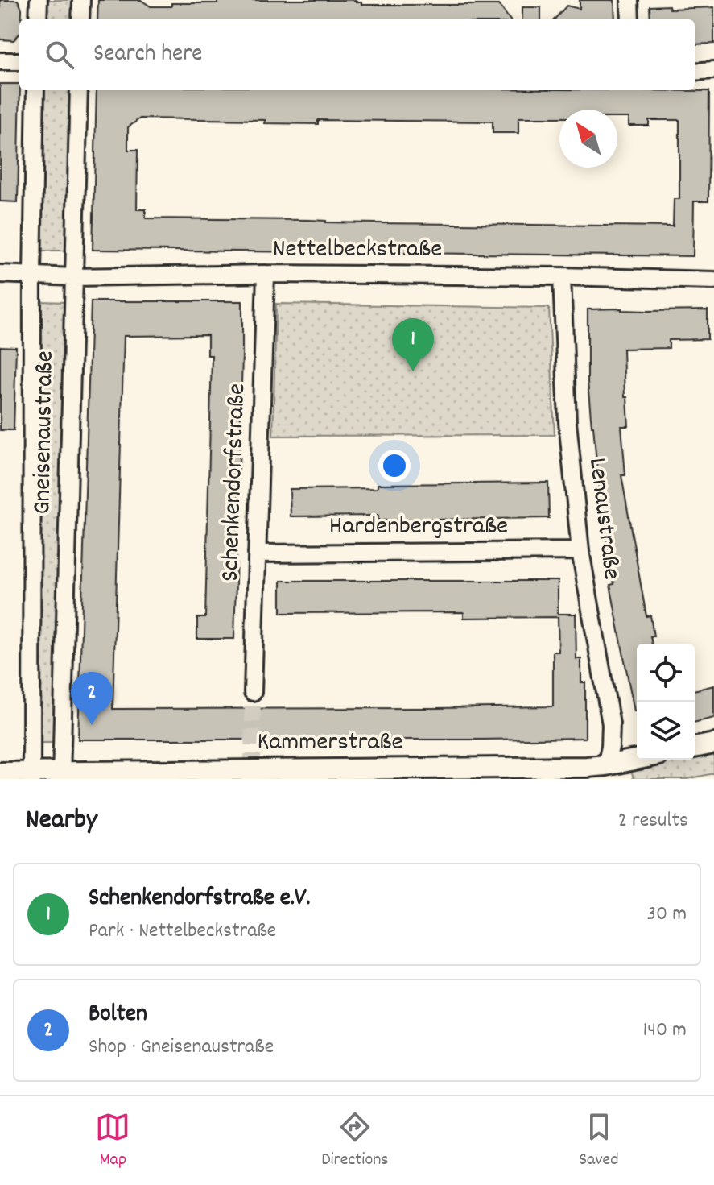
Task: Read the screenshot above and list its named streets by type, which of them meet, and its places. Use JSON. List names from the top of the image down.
{
  "streets": {
    "street": [
      "Nettelbeckstraße",
      "Gneisenaustraße",
      "Schenkendorfstraße",
      "Lenaustraße",
      "Hardenbergstraße",
      "Kammerstraße"
    ]
  },
  "crossings": [
    ["Nettelbeckstraße", "Gneisenaustraße"],
    ["Nettelbeckstraße", "Schenkendorfstraße"],
    ["Nettelbeckstraße", "Lenaustraße"],
    ["Gneisenaustraße", "Kammerstraße"],
    ["Schenkendorfstraße", "Hardenbergstraße"],
    ["Lenaustraße", "Hardenbergstraße"],
    ["Lenaustraße", "Kammerstraße"]
  ],
  "north": "top left",
  "page": {
    "search": "Search here",
    "pins": ["1", "2"],
    "heading": ["Nearby", "2 results"],
    "list": [
      {
        "mark": "1",
        "name": "Schenkendorfstraße e.V.",
        "note": "Park · Nettelbeckstraße",
        "value": "30 m"
      },
      {
        "mark": "2",
        "name": "Bolten",
        "note": "Shop · Gneisenaustraße",
        "value": "140 m"
      }
    ],
    "nav": ["Map", "Directions", "Saved"]
  }
}
